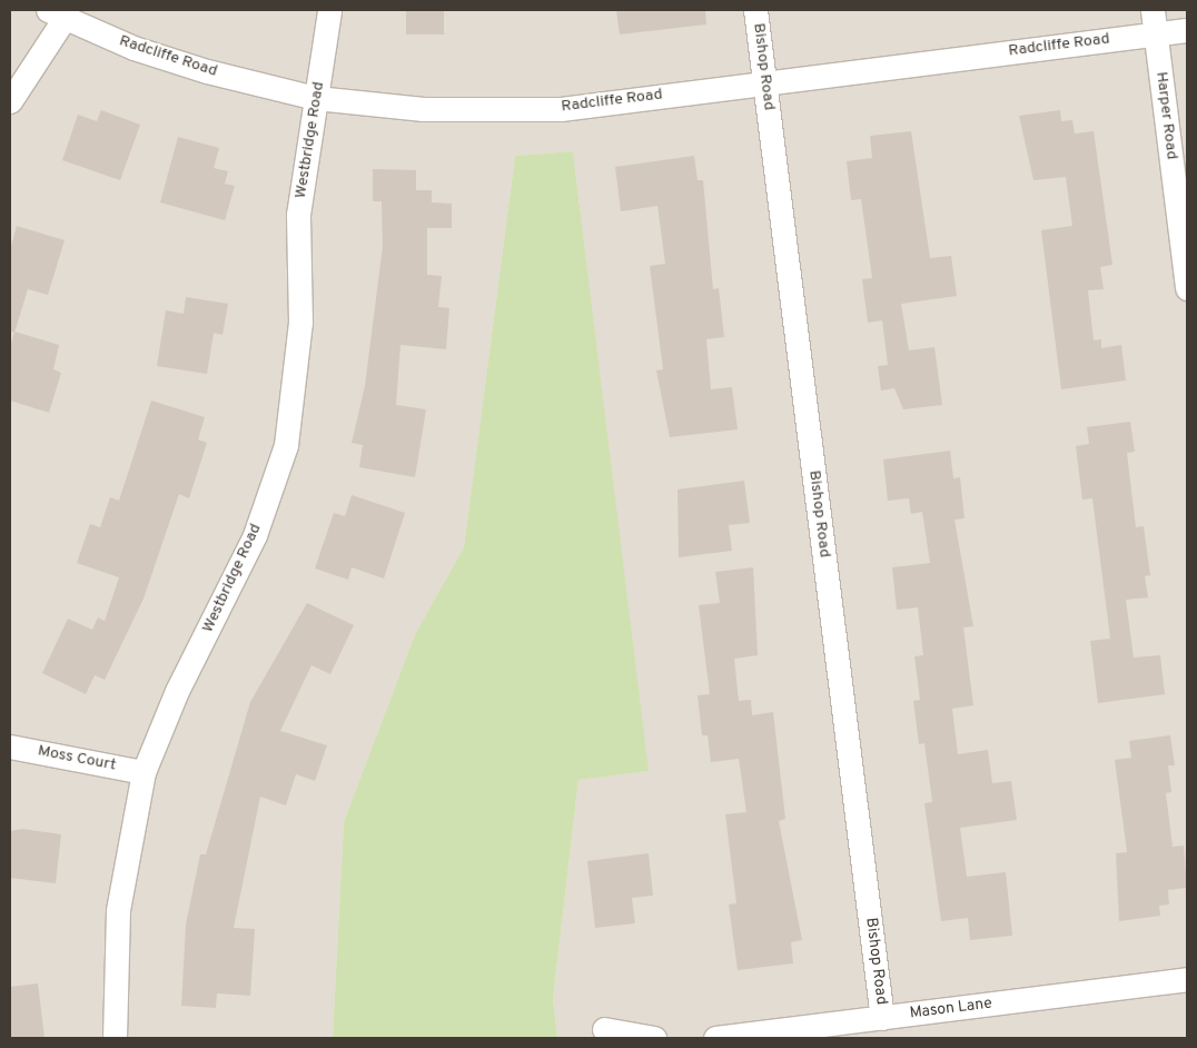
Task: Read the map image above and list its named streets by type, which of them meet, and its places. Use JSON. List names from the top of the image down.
{
  "streets": {
    "street": [
      "Radcliffe Road",
      "Bishop Road",
      "Harper Road",
      "Westbridge Road",
      "Moss Court",
      "Mason Lane"
    ]
  },
  "crossings": [
    ["Radcliffe Road", "Bishop Road"],
    ["Radcliffe Road", "Harper Road"],
    ["Radcliffe Road", "Westbridge Road"],
    ["Bishop Road", "Mason Lane"],
    ["Westbridge Road", "Moss Court"]
  ]
}
